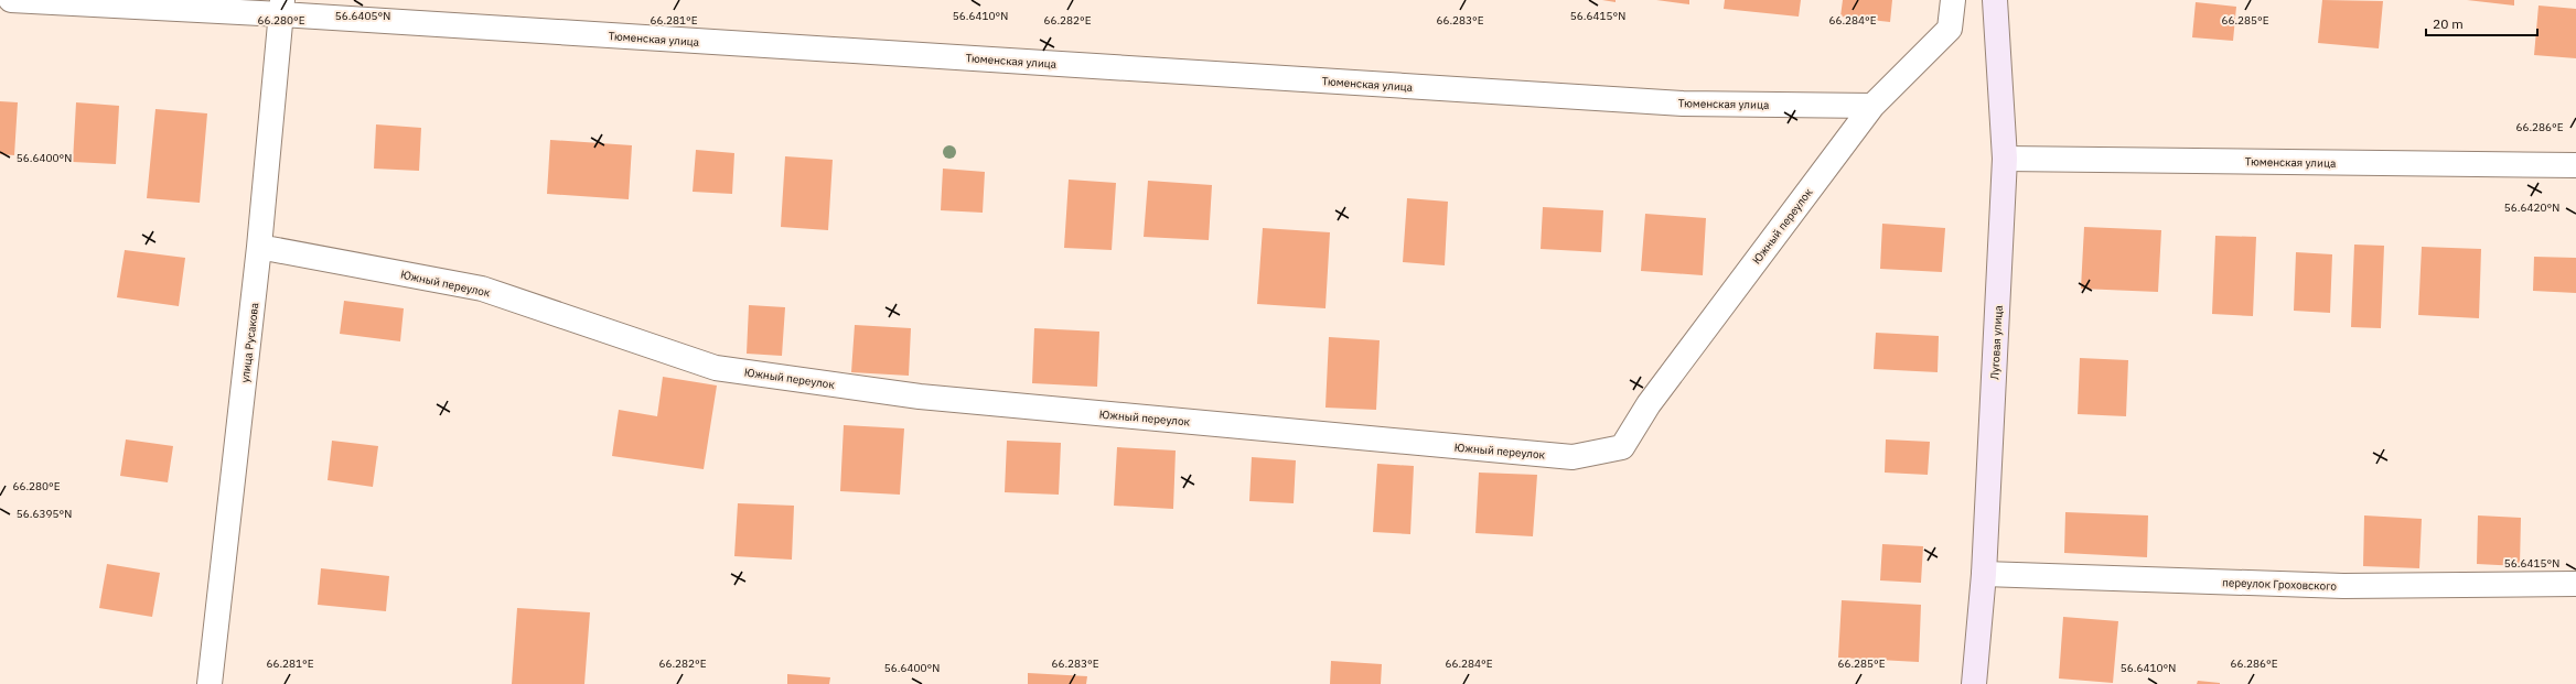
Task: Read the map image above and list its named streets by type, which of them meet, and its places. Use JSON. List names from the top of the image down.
{
  "streets": {
    "main road": ["Луговая улица"],
    "street": [
      "Тюменская улица",
      "Южный переулок",
      "улица Русакова",
      "переулок Гроховского"
    ]
  },
  "crossings": [
    ["Тюменская улица", "Южный переулок"],
    ["Тюменская улица", "улица Русакова"],
    ["Тюменская улица", "Луговая улица"],
    ["Южный переулок", "улица Русакова"],
    ["Луговая улица", "переулок Гроховского"]
  ],
  "scale_bar": "20 m",
  "coordinates": [
    "56.6405°N",
    "56.6410°N",
    "56.6415°N",
    "66.281°E",
    "66.283°E",
    "66.280°E",
    "66.282°E",
    "66.284°E",
    "66.285°E",
    "66.286°E",
    "56.6400°N",
    "56.6420°N",
    "56.6395°N"
  ]
}
